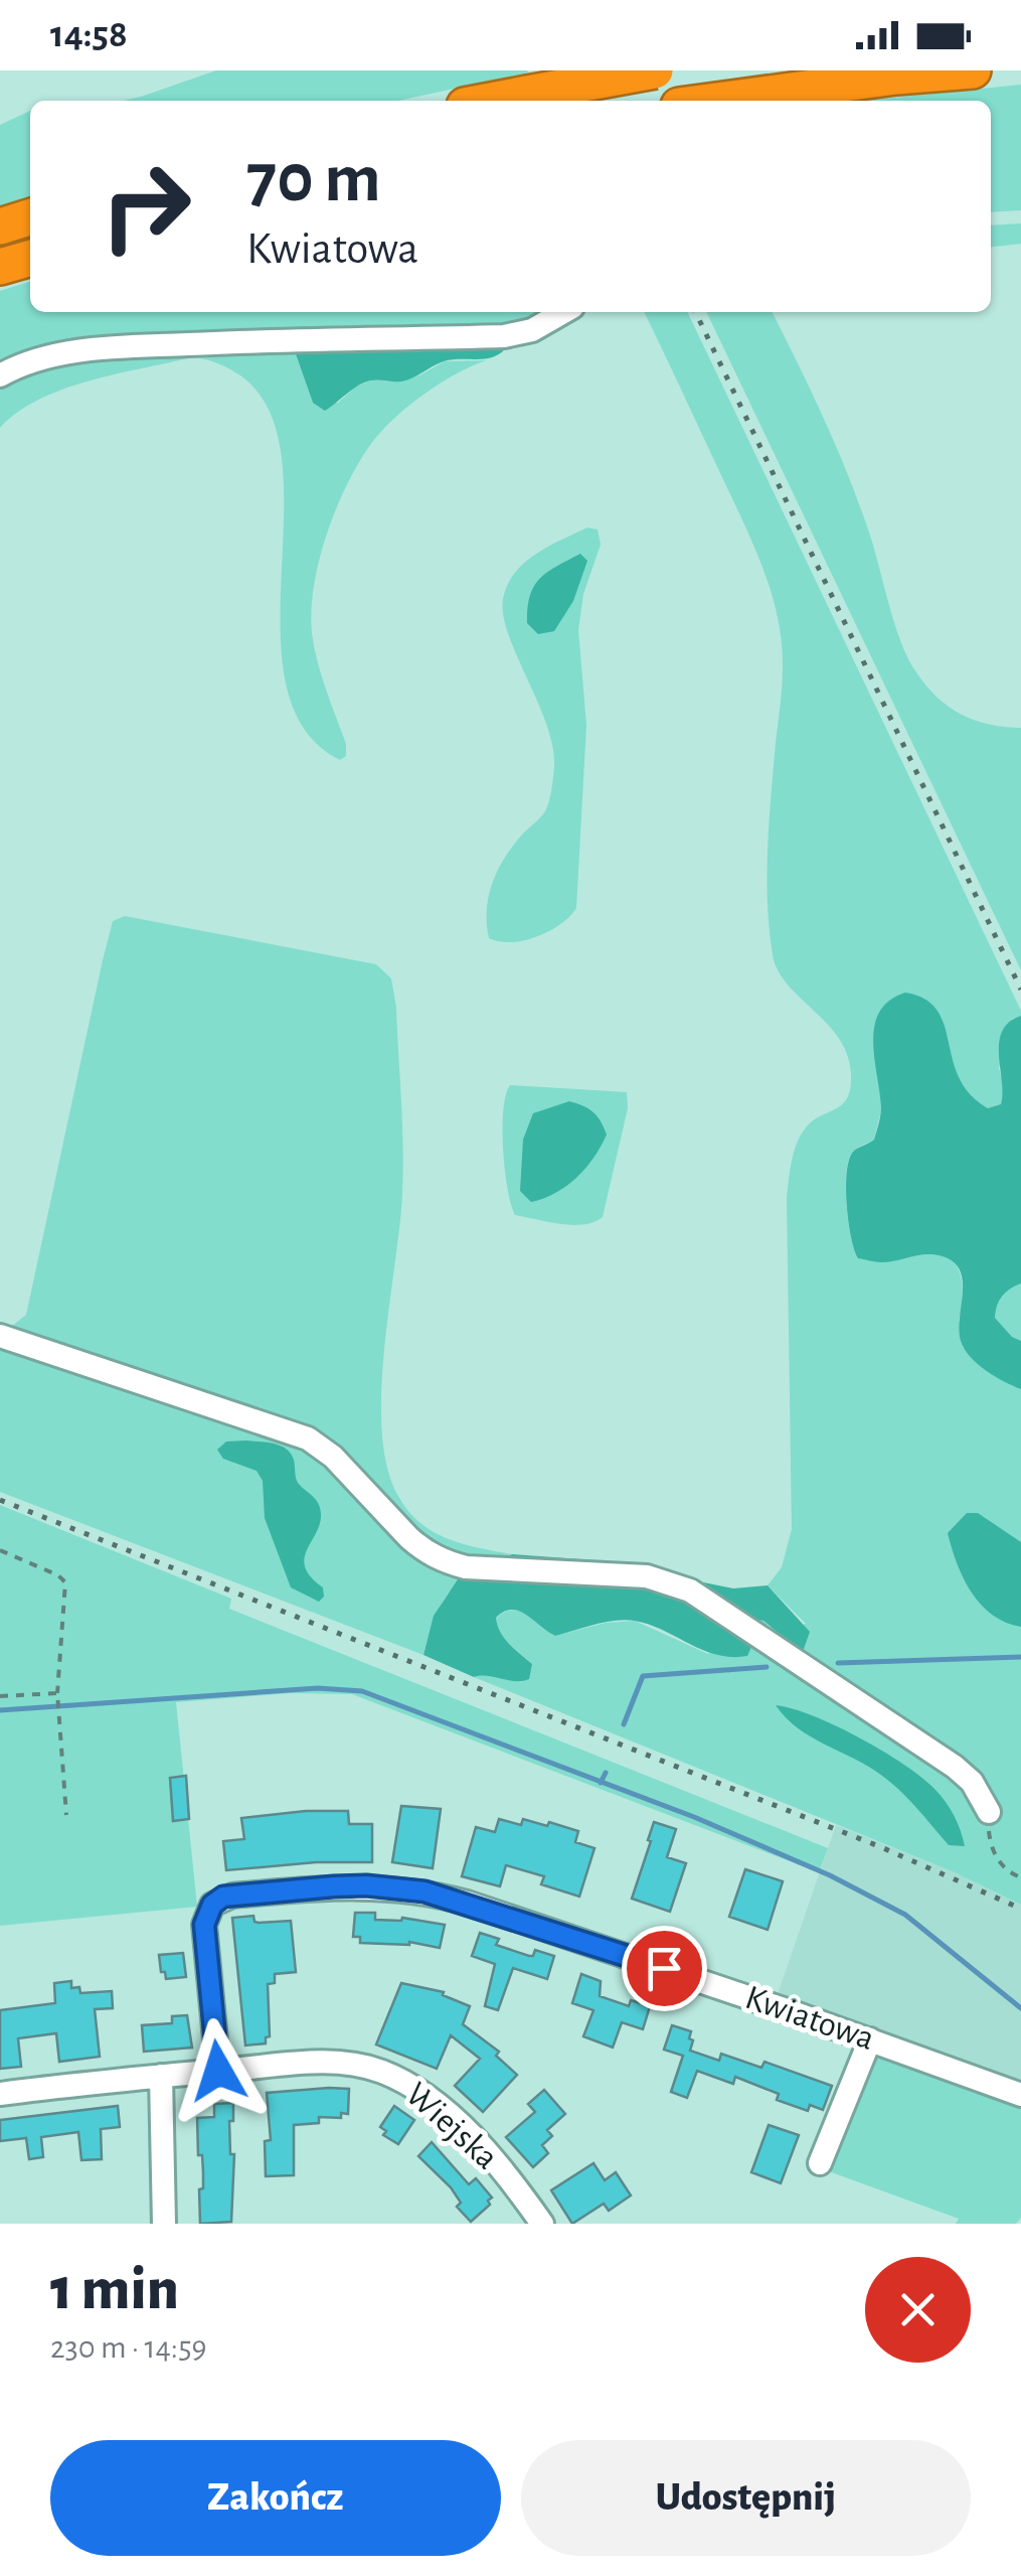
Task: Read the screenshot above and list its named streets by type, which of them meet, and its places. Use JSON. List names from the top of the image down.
{
  "streets": {
    "street": ["Kwiatowa", "Wiejska"]
  },
  "crossings": [
    ["Kwiatowa", "Wiejska"]
  ],
  "page": {
    "status": "14:58",
    "turn": ["70 m", "Kwiatowa"],
    "heading": ["1 min", "230 m · 14:59"],
    "buttons": ["Zakończ", "Udostępnij"]
  }
}
